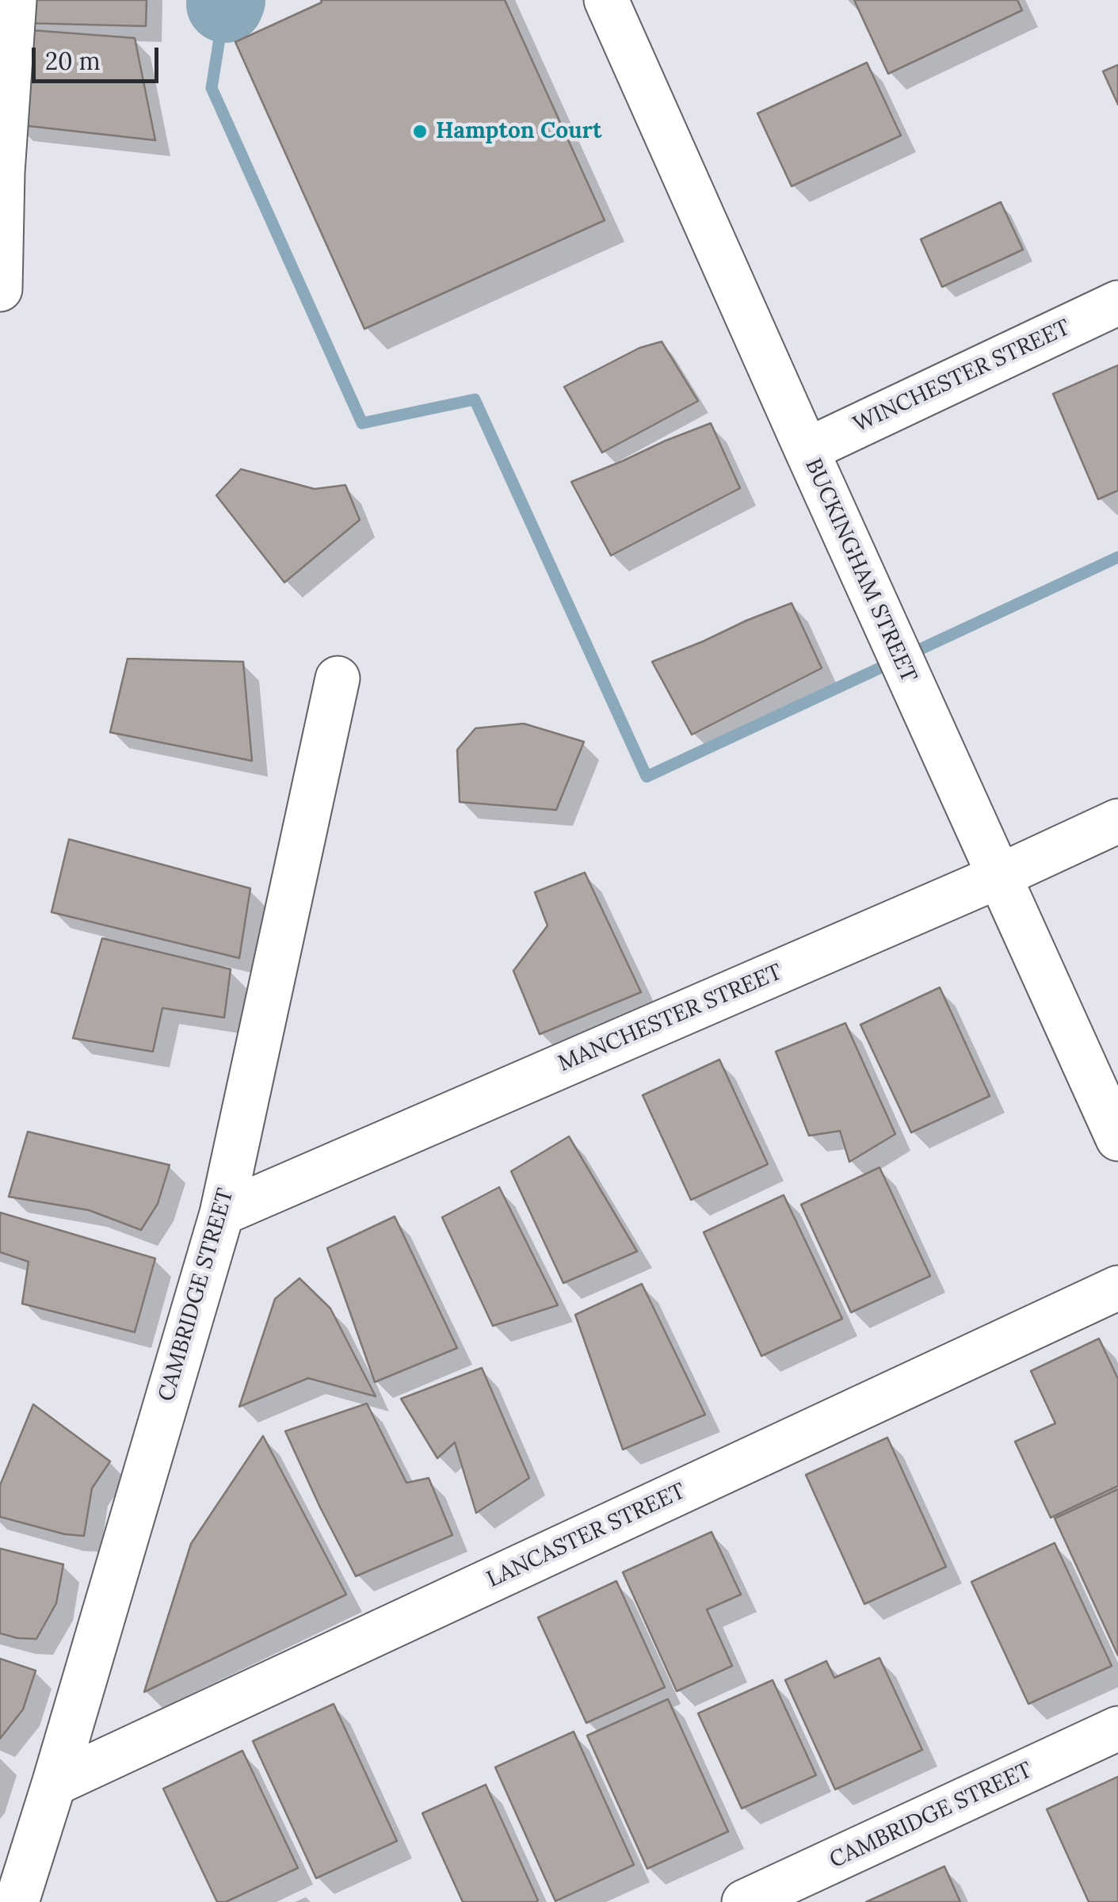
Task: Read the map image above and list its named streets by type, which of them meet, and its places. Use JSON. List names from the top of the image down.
{
  "streets": {
    "street": [
      "WINCHESTER STREET",
      "BUCKINGHAM STREET",
      "MANCHESTER STREET",
      "CAMBRIDGE STREET",
      "LANCASTER STREET"
    ]
  },
  "crossings": [
    ["WINCHESTER STREET", "BUCKINGHAM STREET"],
    ["BUCKINGHAM STREET", "MANCHESTER STREET"],
    ["MANCHESTER STREET", "CAMBRIDGE STREET"],
    ["CAMBRIDGE STREET", "LANCASTER STREET"]
  ],
  "places": ["Hampton Court"],
  "scale_bar": "20 m"
}
